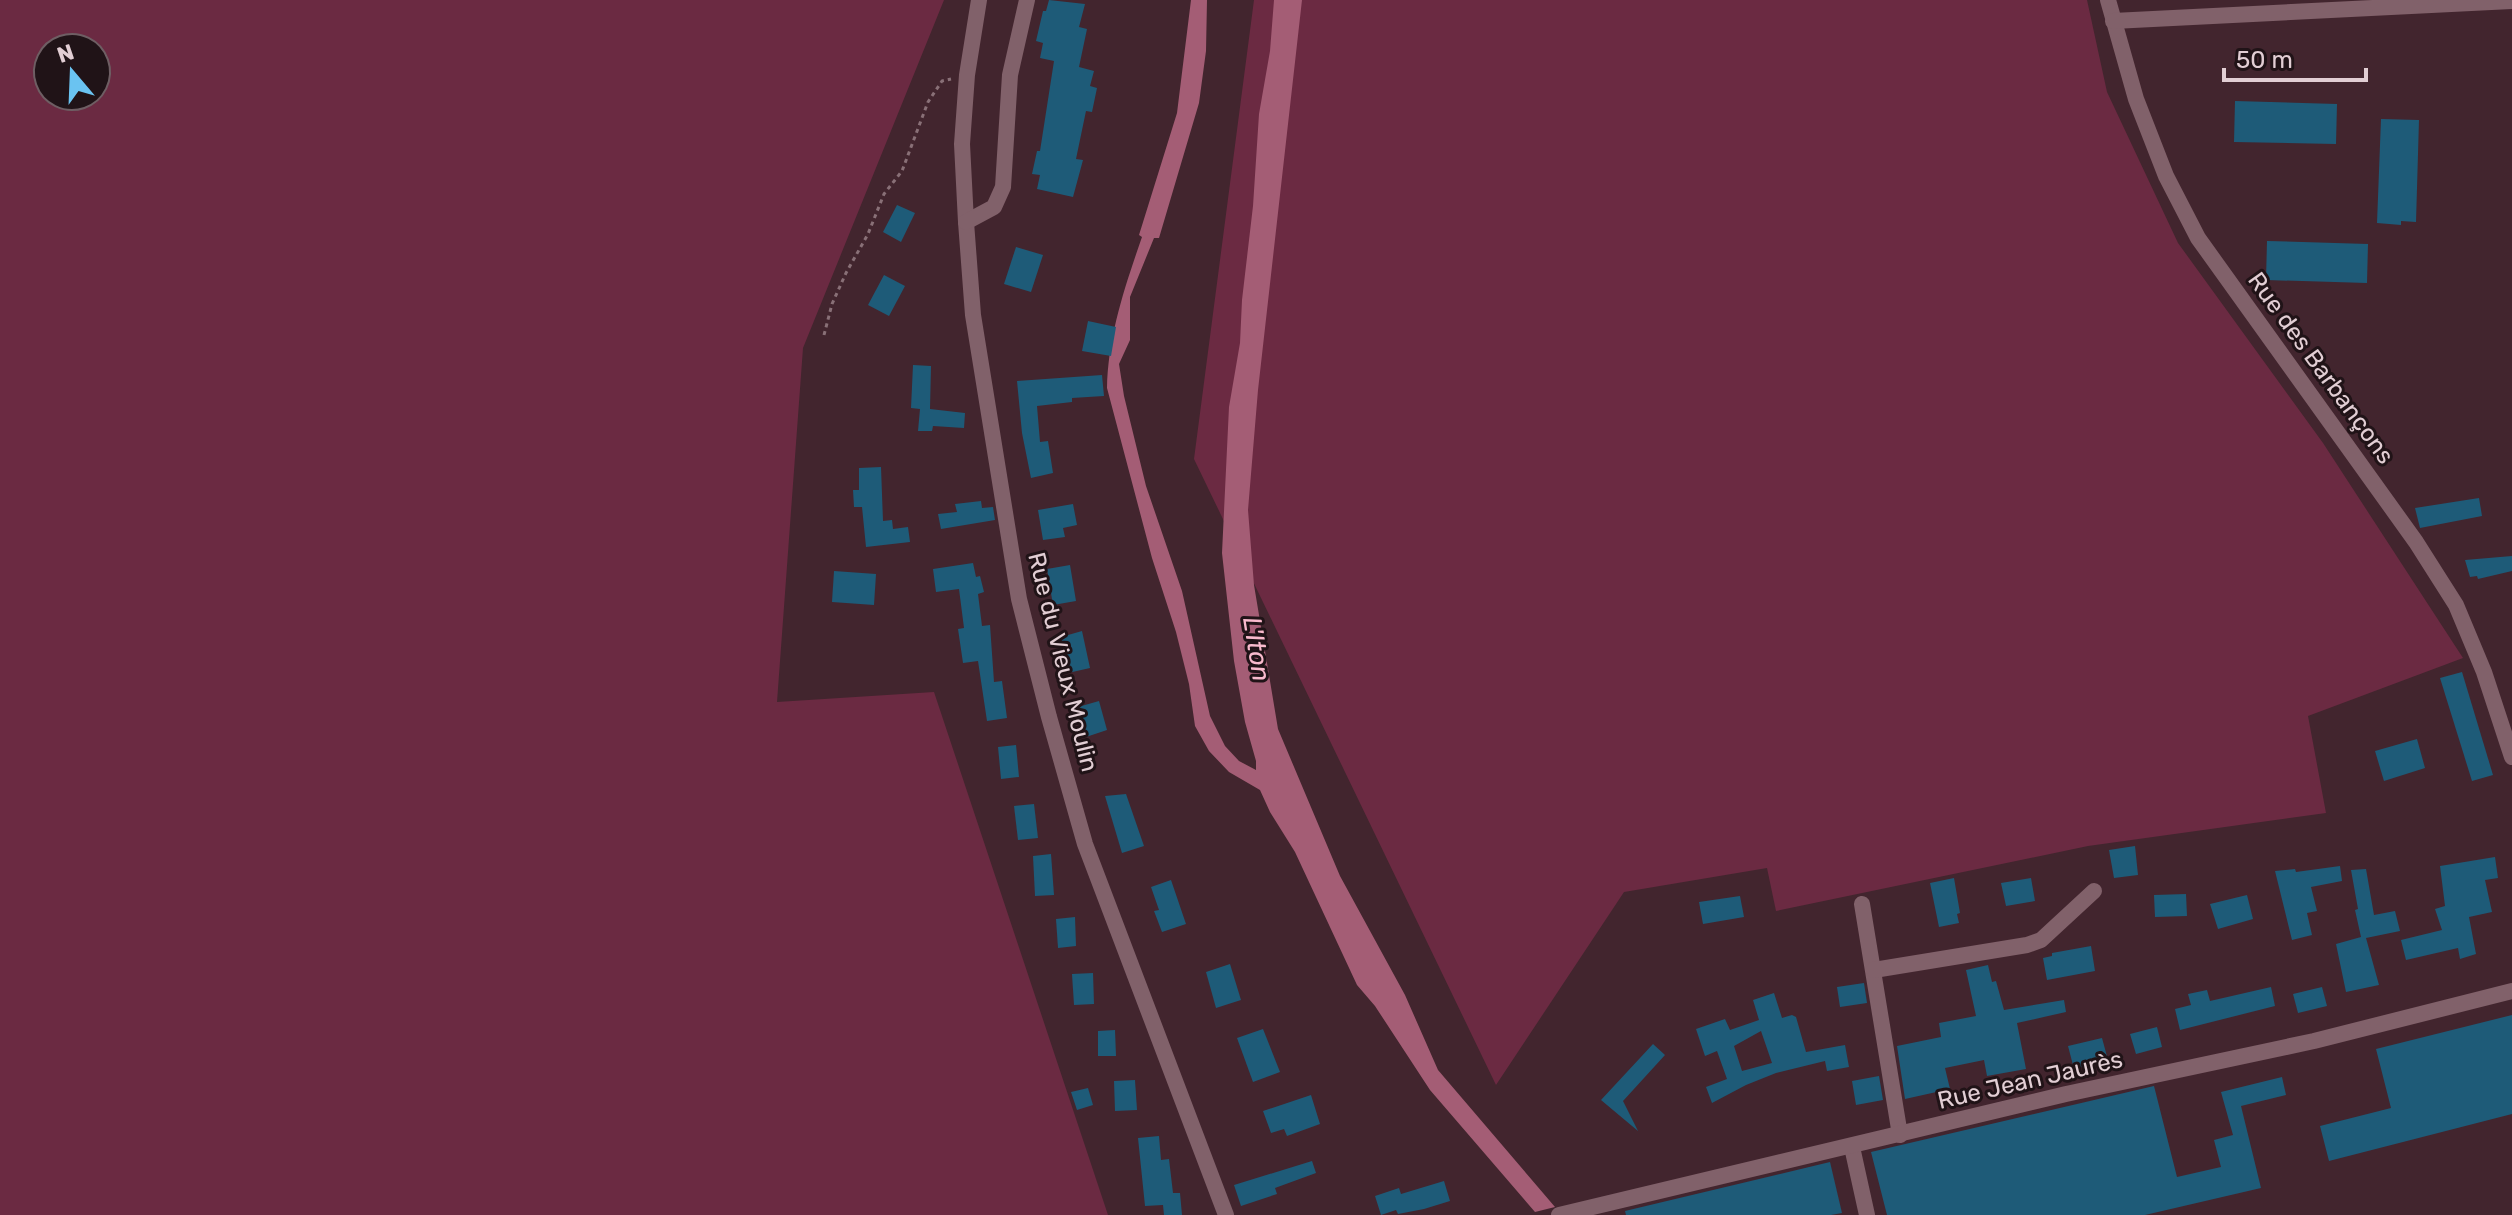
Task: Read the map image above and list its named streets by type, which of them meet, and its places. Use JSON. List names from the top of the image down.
{
  "streets": {
    "street": ["Rue des Barbançons", "Rue du Vieux Moulin", "Rue Jean Jaurès"]
  },
  "water": ["L'Iton"],
  "scale_bar": "50 m",
  "north": "top"
}
